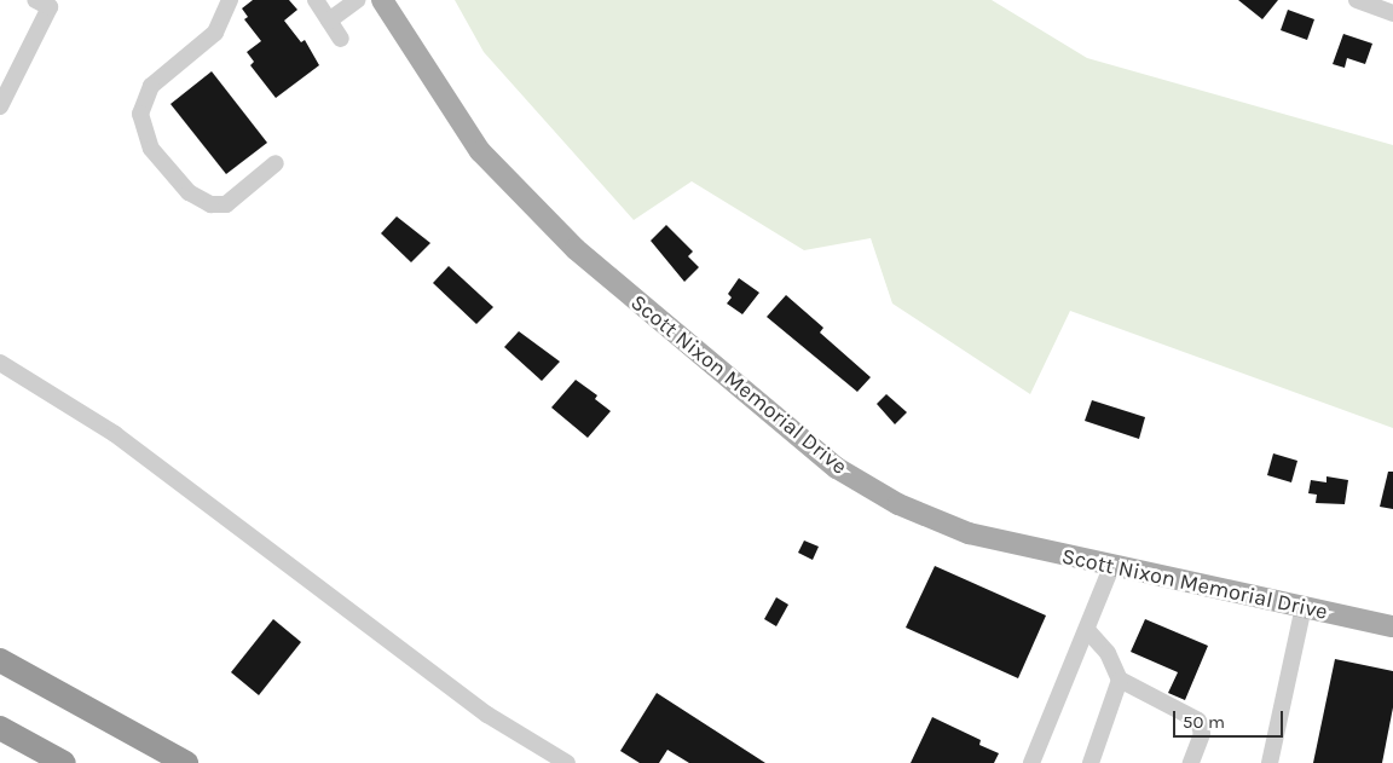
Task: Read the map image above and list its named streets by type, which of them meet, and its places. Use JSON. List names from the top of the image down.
{
  "streets": {
    "main road": ["Scott Nixon Memorial Drive"]
  },
  "scale_bar": "50 m"
}
